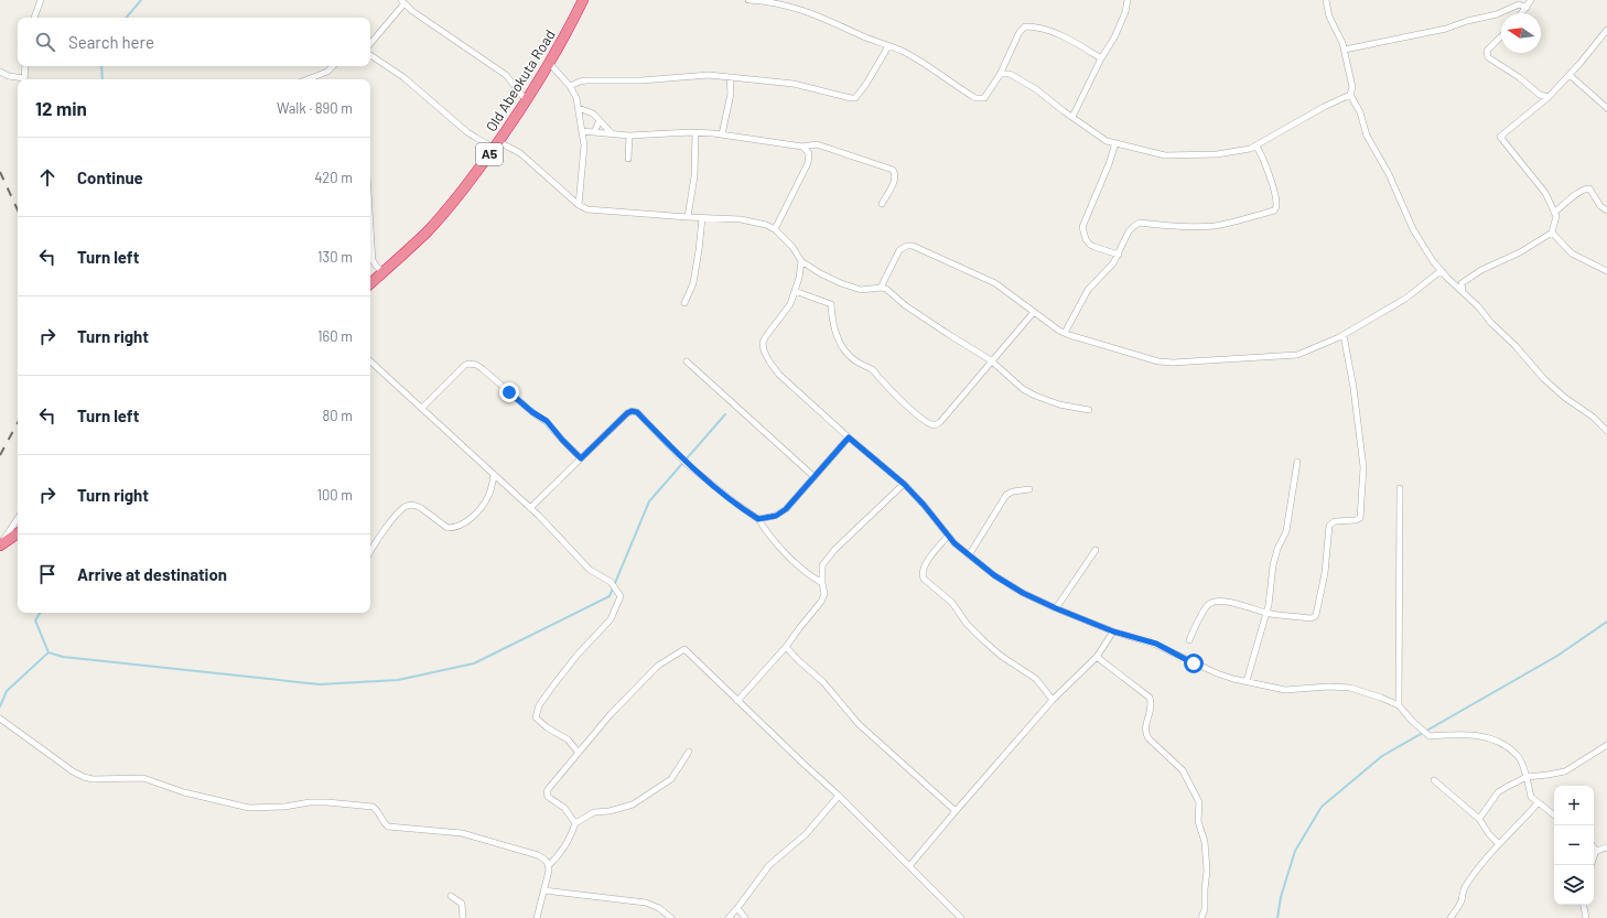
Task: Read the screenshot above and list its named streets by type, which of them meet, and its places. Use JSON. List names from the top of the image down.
{
  "streets": {
    "highway": ["Old Abeokuta Road", "A5"]
  },
  "north": "left",
  "page": {
    "search": "Search here",
    "heading": ["12 min", "Walk · 890 m"],
    "list": [
      ["Continue", "420 m"],
      ["Turn left", "130 m"],
      ["Turn right", "160 m"],
      ["Turn left", "80 m"],
      ["Turn right", "100 m"],
      "Arrive at destination"
    ],
    "map_buttons": ["+", "−"]
  }
}
